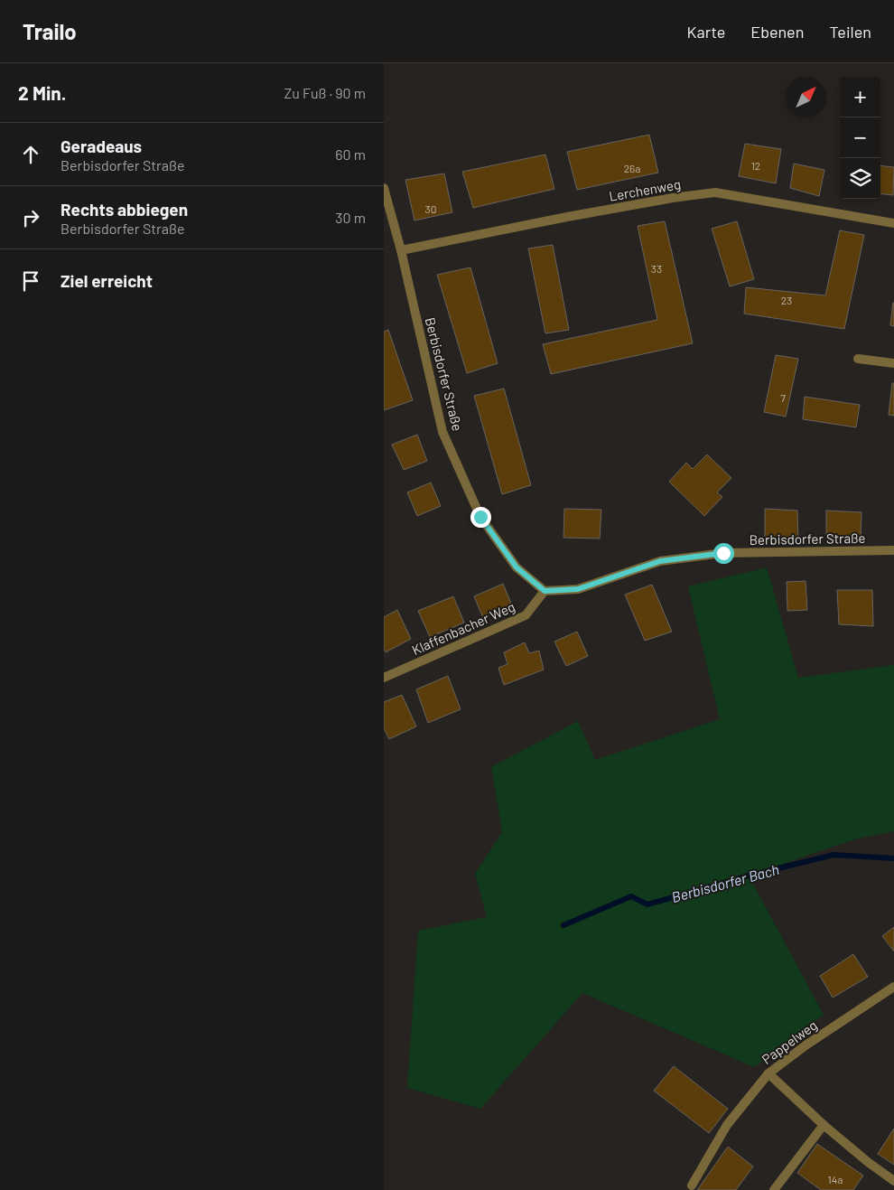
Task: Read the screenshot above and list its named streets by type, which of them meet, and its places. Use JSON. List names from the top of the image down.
{
  "streets": {
    "street": [
      "Lerchenweg",
      "Berbisdorfer Straße",
      "Klaffenbacher Weg",
      "Pappelweg"
    ]
  },
  "crossings": [
    ["Lerchenweg", "Berbisdorfer Straße"],
    ["Berbisdorfer Straße", "Klaffenbacher Weg"]
  ],
  "water": ["Berbisdorfer Bach"],
  "house_numbers": [
    "12",
    "26a",
    "30",
    "33",
    "23",
    "7",
    "14a"
  ],
  "north": "top right",
  "page": {
    "header": "Trailo",
    "nav": ["Karte", "Ebenen", "Teilen"],
    "heading": ["2 Min.", "Zu Fuß · 90 m"],
    "map_buttons": ["+", "−"],
    "list": [
      ["Geradeaus", "Berbisdorfer Straße", "60 m"],
      ["Rechts abbiegen", "Berbisdorfer Straße", "30 m"],
      "Ziel erreicht"
    ]
  }
}
